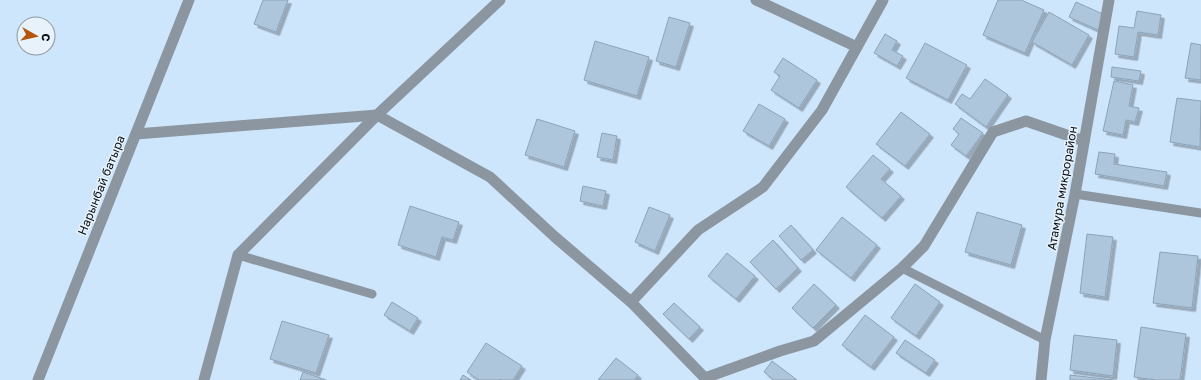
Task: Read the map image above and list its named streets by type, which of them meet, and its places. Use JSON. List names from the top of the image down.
{
  "streets": {
    "street": ["Нарынбай батыра", "Атамура микрорайон"]
  },
  "north": "right"
}
